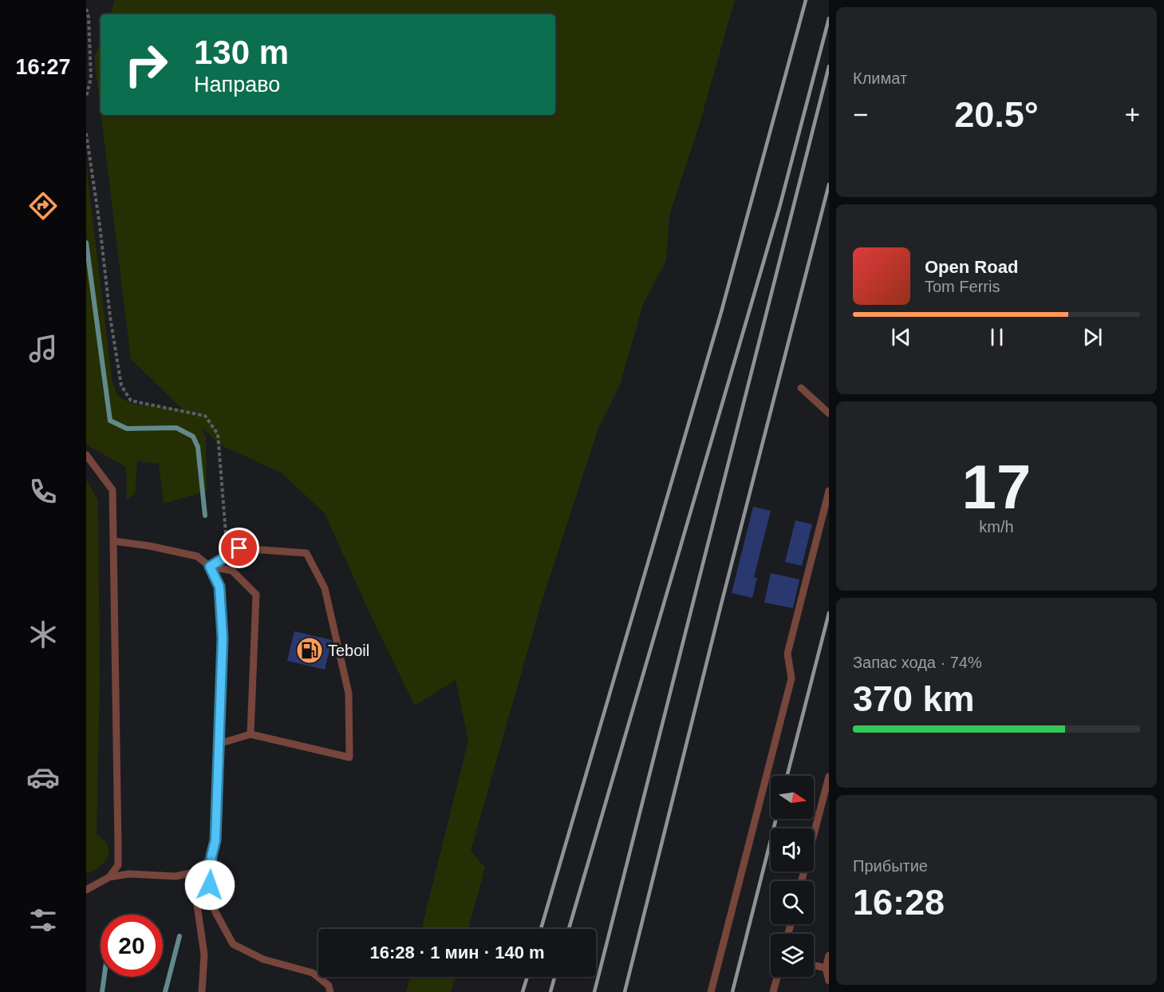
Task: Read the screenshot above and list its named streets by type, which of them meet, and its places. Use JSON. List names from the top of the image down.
{
  "places": {
    "fuel station": ["Teboil"]
  },
  "north": "right",
  "page": {
    "tabs": "16:27",
    "tile": [
      "Климат",
      ["17", "km/h"],
      ["Запас хода · 74%", "370 km"],
      ["Прибытие", "16:28"]
    ],
    "turn": ["130 m", "Направо"],
    "heat": ["−", "20.5°", "+"],
    "song": ["Open Road", "Tom Ferris"],
    "limit": "20",
    "trip": "16:28 · 1 мин · 140 m"
  }
}
